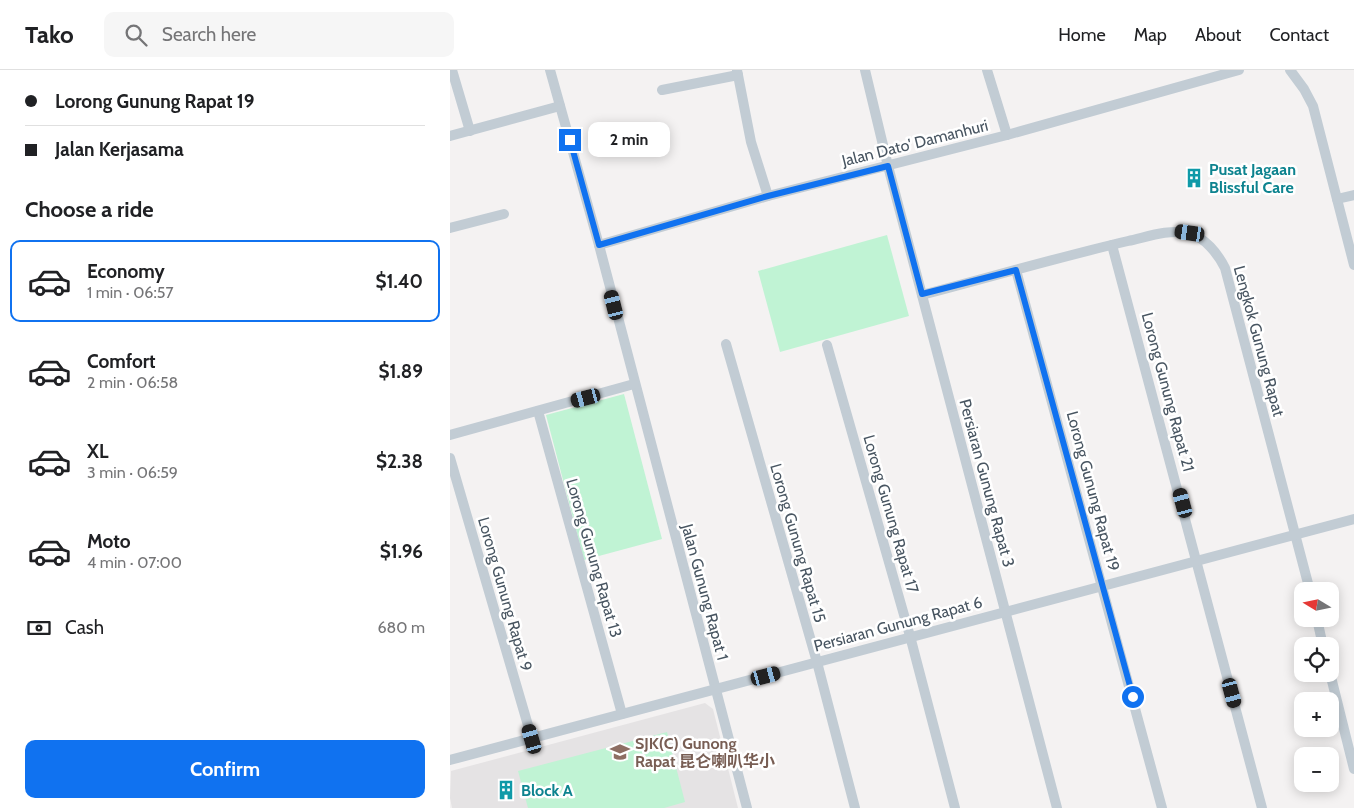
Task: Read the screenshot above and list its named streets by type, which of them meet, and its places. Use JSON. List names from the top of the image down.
{
  "streets": {
    "street": [
      "Jalan Dato' Damanhuri",
      "Lengkok Gunung Rapat",
      "Lorong Gunung Rapat 21",
      "Persiaran Gunung Rapat 3",
      "Lorong Gunung Rapat 19",
      "Lorong Gunung Rapat 17",
      "Lorong Gunung Rapat 15",
      "Lorong Gunung Rapat 13",
      "Jalan Gunung Rapat 1",
      "Lorong Gunung Rapat 9",
      "Persiaran Gunung Rapat 6"
    ]
  },
  "crossings": [
    ["Jalan Dato' Damanhuri", "Persiaran Gunung Rapat 3"],
    ["Jalan Dato' Damanhuri", "Jalan Gunung Rapat 1"],
    ["Lengkok Gunung Rapat", "Lorong Gunung Rapat 21"],
    ["Lengkok Gunung Rapat", "Persiaran Gunung Rapat 3"],
    ["Lengkok Gunung Rapat", "Lorong Gunung Rapat 19"],
    ["Lengkok Gunung Rapat", "Persiaran Gunung Rapat 6"],
    ["Lorong Gunung Rapat 21", "Persiaran Gunung Rapat 6"],
    ["Persiaran Gunung Rapat 3", "Persiaran Gunung Rapat 6"],
    ["Lorong Gunung Rapat 19", "Persiaran Gunung Rapat 6"],
    ["Lorong Gunung Rapat 17", "Persiaran Gunung Rapat 6"],
    ["Lorong Gunung Rapat 15", "Persiaran Gunung Rapat 6"],
    ["Lorong Gunung Rapat 13", "Persiaran Gunung Rapat 6"],
    ["Jalan Gunung Rapat 1", "Persiaran Gunung Rapat 6"],
    ["Lorong Gunung Rapat 9", "Persiaran Gunung Rapat 6"]
  ],
  "places": {
    "building": ["Pusat Jagaan Blissful Care", "Block A"],
    "school or university": ["SJK(C) Gunong Rapat 昆仑喇叭华小"]
  },
  "north": "left",
  "page": {
    "header": "Tako",
    "search": "Search here",
    "nav": [
      "Home",
      "Map",
      "About",
      "Contact"
    ],
    "banner": ["Lorong Gunung Rapat 19", "Jalan Kerjasama"],
    "bubble": "2 min",
    "heading": "Choose a ride",
    "list": [
      {
        "name": "Economy",
        "note": "1 min · 06:57",
        "value": "$1.40"
      },
      {
        "name": "Comfort",
        "note": "2 min · 06:58",
        "value": "$1.89"
      },
      {
        "name": "XL",
        "note": "3 min · 06:59",
        "value": "$2.38"
      },
      {
        "name": "Moto",
        "note": "4 min · 07:00",
        "value": "$1.96"
      }
    ],
    "map_buttons": ["+", "−"],
    "pay": ["Cash", "680 m"],
    "buttons": "Confirm"
  }
}
